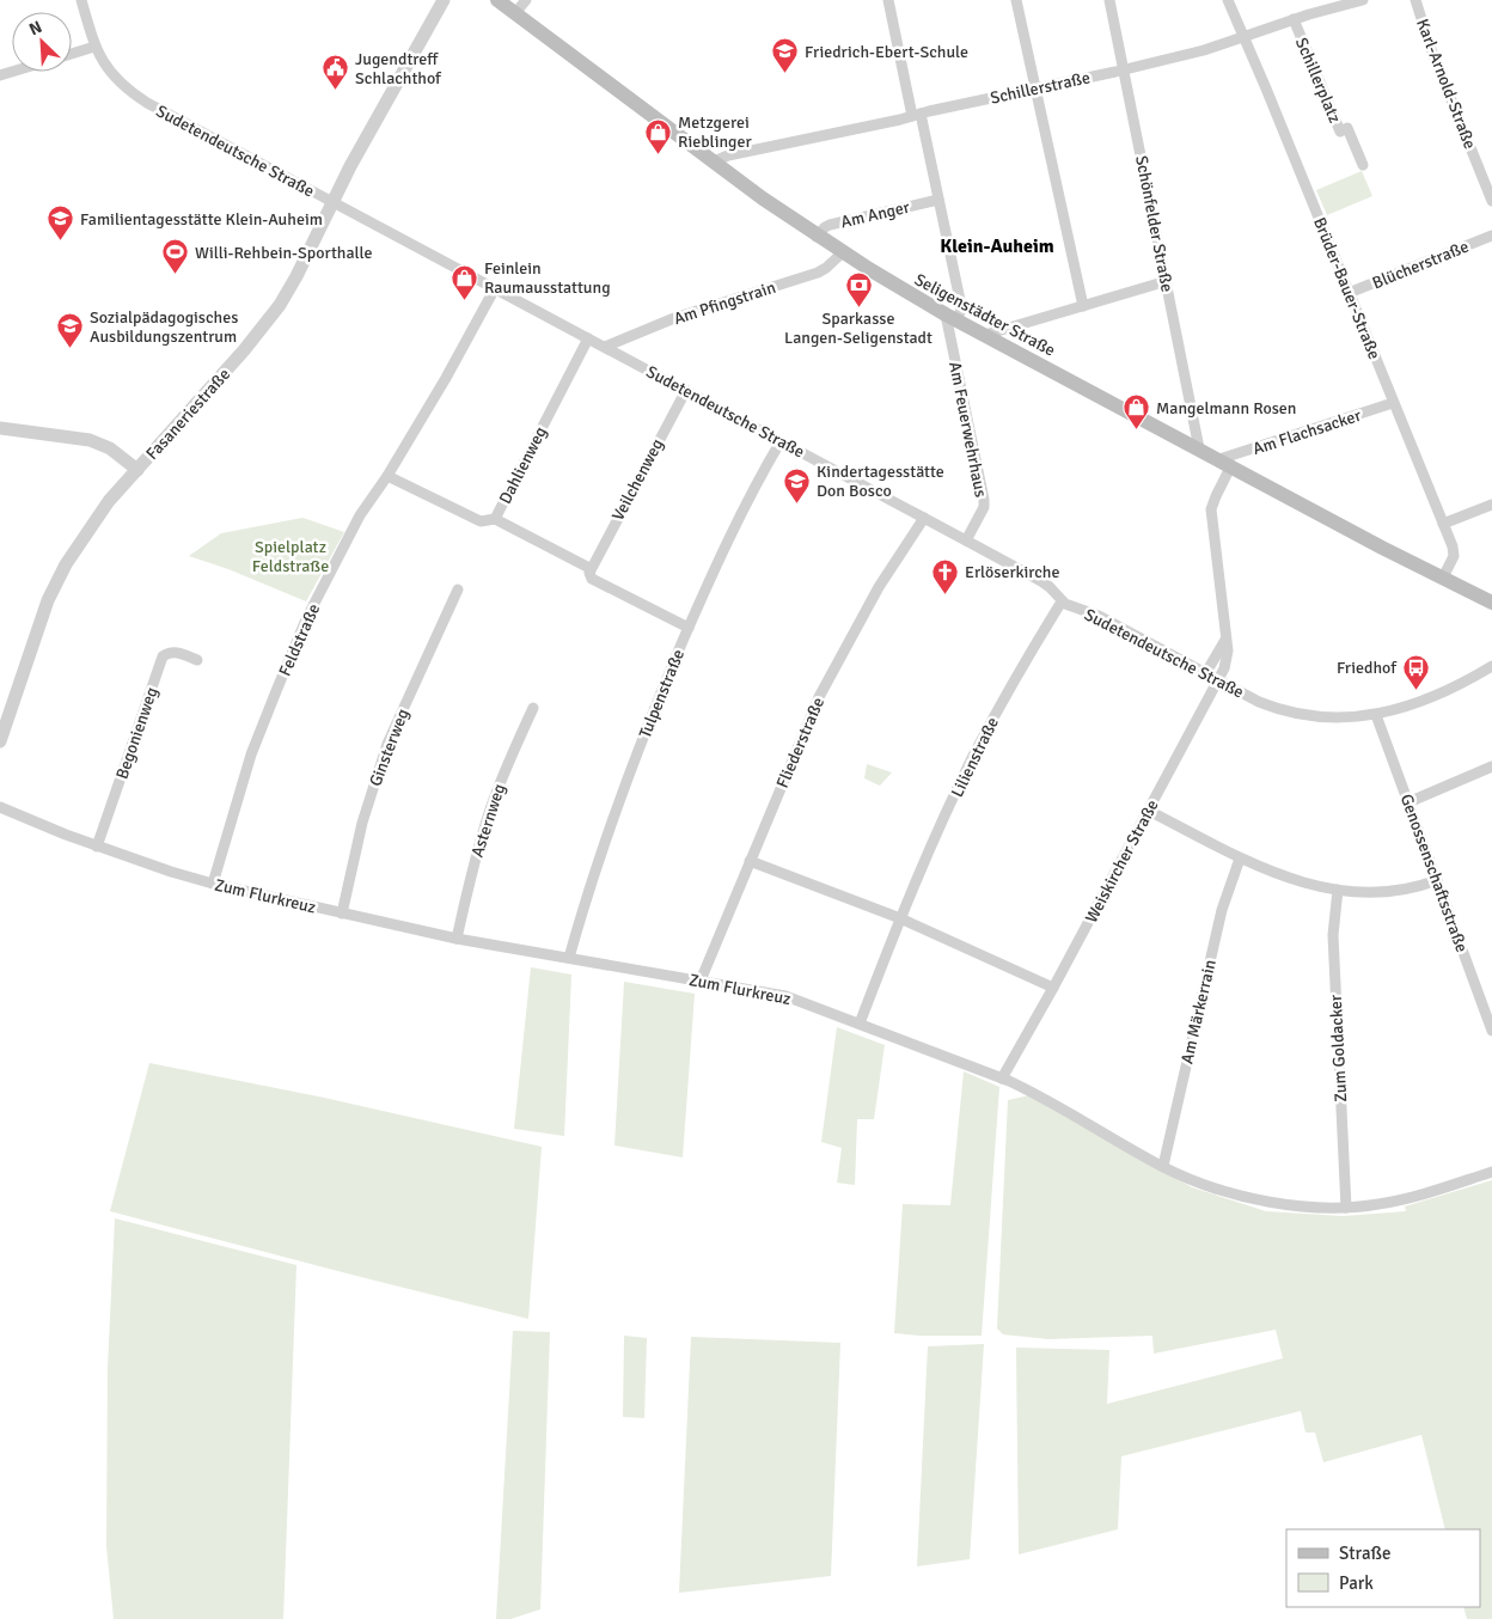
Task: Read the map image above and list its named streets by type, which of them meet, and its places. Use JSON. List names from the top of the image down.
{
  "streets": {
    "main road": ["Seligenstädter Straße"],
    "street": [
      "Schillerplatz",
      "Karl-Arnold-Straße",
      "Schillerstraße",
      "Sudetendeutsche Straße",
      "Am Anger",
      "Schönfelder Straße",
      "Blücherstraße",
      "Brüder-Bauer-Straße",
      "Am Pfingstrain",
      "Fasaneriestraße",
      "Am Feuerwehrhaus",
      "Am Flachsacker",
      "Dahlienweg",
      "Veilchenweg",
      "Feldstraße",
      "Tulpenstraße",
      "Begonienweg",
      "Fliederstraße",
      "Ginsterweg",
      "Lilienstraße",
      "Asternweg",
      "Weiskircher Straße",
      "Genossenschaftsstraße",
      "Zum Flurkreuz",
      "Am Märkerrain",
      "Zum Goldacker"
    ]
  },
  "crossings": [
    ["Schillerplatz", "Schillerstraße"],
    ["Schillerstraße", "Schönfelder Straße"],
    ["Schillerstraße", "Brüder-Bauer-Straße"],
    ["Schillerstraße", "Seligenstädter Straße"],
    ["Schillerstraße", "Am Feuerwehrhaus"],
    ["Sudetendeutsche Straße", "Am Pfingstrain"],
    ["Sudetendeutsche Straße", "Fasaneriestraße"],
    ["Sudetendeutsche Straße", "Am Feuerwehrhaus"],
    ["Sudetendeutsche Straße", "Dahlienweg"],
    ["Sudetendeutsche Straße", "Veilchenweg"],
    ["Sudetendeutsche Straße", "Feldstraße"],
    ["Sudetendeutsche Straße", "Tulpenstraße"],
    ["Sudetendeutsche Straße", "Fliederstraße"],
    ["Sudetendeutsche Straße", "Lilienstraße"],
    ["Sudetendeutsche Straße", "Weiskircher Straße"],
    ["Sudetendeutsche Straße", "Genossenschaftsstraße"],
    ["Am Anger", "Seligenstädter Straße"],
    ["Am Anger", "Am Feuerwehrhaus"],
    ["Schönfelder Straße", "Seligenstädter Straße"],
    ["Blücherstraße", "Brüder-Bauer-Straße"],
    ["Brüder-Bauer-Straße", "Seligenstädter Straße"],
    ["Brüder-Bauer-Straße", "Am Flachsacker"],
    ["Am Pfingstrain", "Seligenstädter Straße"],
    ["Seligenstädter Straße", "Am Feuerwehrhaus"],
    ["Seligenstädter Straße", "Am Flachsacker"],
    ["Seligenstädter Straße", "Weiskircher Straße"],
    ["Am Flachsacker", "Weiskircher Straße"],
    ["Dahlienweg", "Feldstraße"],
    ["Feldstraße", "Zum Flurkreuz"],
    ["Tulpenstraße", "Zum Flurkreuz"],
    ["Begonienweg", "Zum Flurkreuz"],
    ["Fliederstraße", "Zum Flurkreuz"],
    ["Ginsterweg", "Zum Flurkreuz"],
    ["Lilienstraße", "Zum Flurkreuz"],
    ["Asternweg", "Zum Flurkreuz"],
    ["Weiskircher Straße", "Zum Flurkreuz"],
    ["Zum Flurkreuz", "Am Märkerrain"],
    ["Zum Flurkreuz", "Zum Goldacker"]
  ],
  "districts": ["Klein-Auheim"],
  "parks": ["Spielplatz Feldstraße"],
  "places": {
    "school or university": [
      "Friedrich-Ebert-Schule",
      "Familientagesstätte Klein-Auheim",
      "Sozialpädagogisches Ausbildungszentrum",
      "Kindertagesstätte Don Bosco"
    ],
    "public building": ["Jugendtreff Schlachthof"],
    "shop": ["Metzgerei Rieblinger", "Feinlein Raumausstattung", "Mangelmann Rosen"],
    "sports": ["Willi-Rehbein-Sporthalle"],
    "bank": ["Sparkasse Langen-Seligenstadt"],
    "church": ["Erlöserkirche"],
    "bus stop": ["Friedhof"]
  },
  "legend": ["Straße", "Park"],
  "north": "top left"
}
